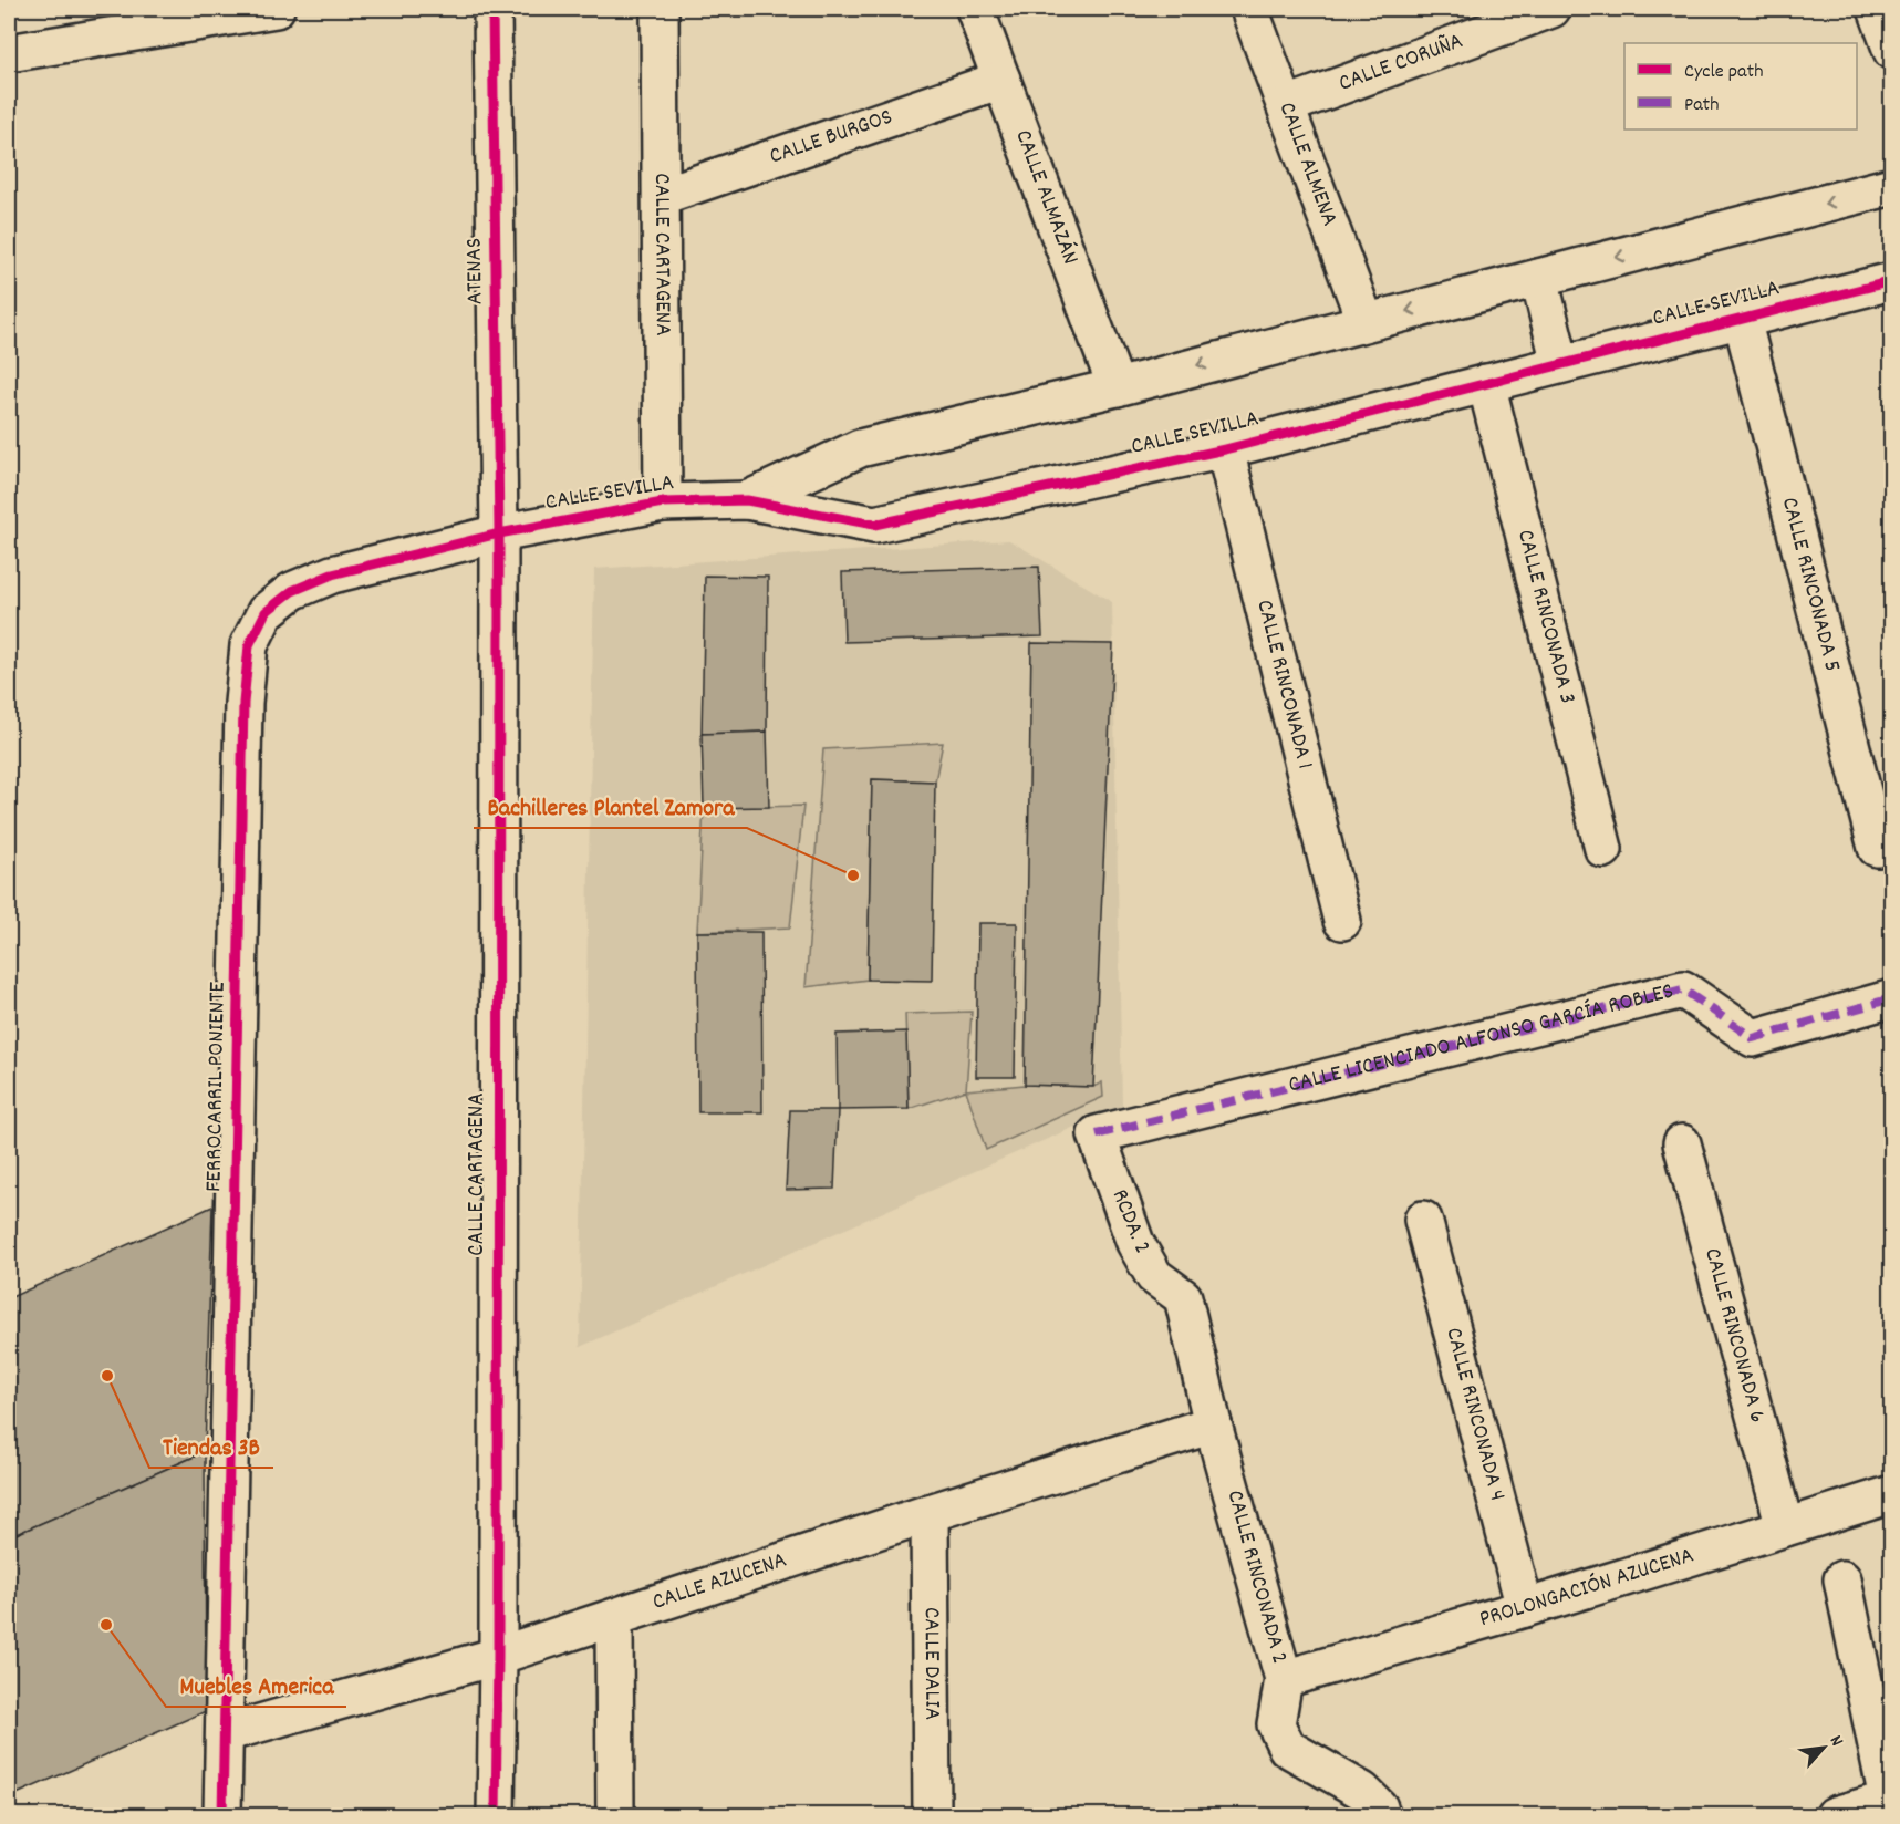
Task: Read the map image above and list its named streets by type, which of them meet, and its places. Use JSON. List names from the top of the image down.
{
  "streets": {
    "street": [
      "CALLE CORUÑA",
      "CALLE BURGOS",
      "CALLE ALMENA",
      "CALLE ALMAZÁN",
      "CALLE CARTAGENA",
      "ATENAS",
      "CALLE SEVILLA",
      "CALLE RINCONADA 5",
      "CALLE RINCONADA 3",
      "CALLE RINCONADA 1",
      "CALLE LICENCIADO ALFONSO GARCÍA ROBLES",
      "FERROCARRIL PONIENTE",
      "RCDA. 2",
      "CALLE RINCONADA 6",
      "CALLE RINCONADA 4",
      "CALLE RINCONADA 2",
      "CALLE AZUCENA",
      "PROLONGACIÓN AZUCENA",
      "CALLE DALIA"
    ]
  },
  "crossings": [
    ["CALLE CORUÑA", "CALLE ALMENA"],
    ["CALLE BURGOS", "CALLE ALMAZÁN"],
    ["CALLE BURGOS", "CALLE CARTAGENA"],
    ["CALLE ALMENA", "CALLE SEVILLA"],
    ["CALLE ALMAZÁN", "CALLE SEVILLA"],
    ["CALLE CARTAGENA", "ATENAS"],
    ["CALLE CARTAGENA", "CALLE SEVILLA"],
    ["CALLE CARTAGENA", "FERROCARRIL PONIENTE"],
    ["CALLE CARTAGENA", "CALLE AZUCENA"],
    ["ATENAS", "CALLE SEVILLA"],
    ["ATENAS", "FERROCARRIL PONIENTE"],
    ["CALLE SEVILLA", "CALLE RINCONADA 5"],
    ["CALLE SEVILLA", "CALLE RINCONADA 3"],
    ["CALLE SEVILLA", "CALLE RINCONADA 1"],
    ["CALLE SEVILLA", "FERROCARRIL PONIENTE"],
    ["CALLE LICENCIADO ALFONSO GARCÍA ROBLES", "RCDA. 2"],
    ["FERROCARRIL PONIENTE", "CALLE AZUCENA"],
    ["RCDA. 2", "CALLE RINCONADA 2"],
    ["CALLE RINCONADA 6", "PROLONGACIÓN AZUCENA"],
    ["CALLE RINCONADA 4", "PROLONGACIÓN AZUCENA"],
    ["CALLE RINCONADA 2", "CALLE AZUCENA"],
    ["CALLE RINCONADA 2", "PROLONGACIÓN AZUCENA"],
    ["CALLE AZUCENA", "CALLE DALIA"]
  ],
  "places": ["Bachilleres Plantel Zamora", "Tiendas 3B", "Muebles America"],
  "legend": ["Cycle path", "Path"],
  "north": "top right"
}
